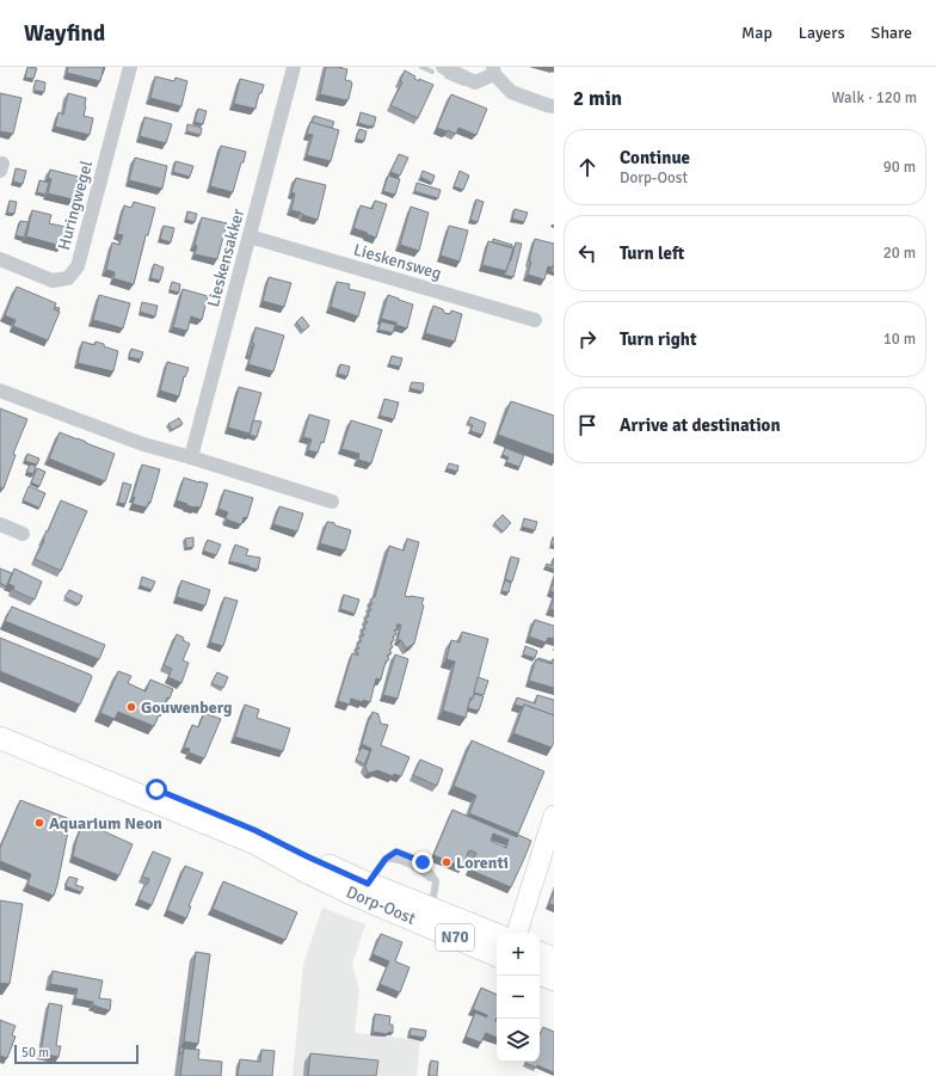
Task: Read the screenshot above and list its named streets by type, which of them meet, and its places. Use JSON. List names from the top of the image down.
{
  "streets": {
    "main road": ["Dorp-Oost", "N70"],
    "street": ["Huringwegel", "Lieskensakker", "Lieskensweg"]
  },
  "crossings": [
    ["Lieskensakker", "Lieskensweg"]
  ],
  "places": ["Gouwenberg", "Aquarium Neon", "Lorenti"],
  "scale_bar": "50 m",
  "page": {
    "header": "Wayfind",
    "nav": ["Map", "Layers", "Share"],
    "heading": ["2 min", "Walk · 120 m"],
    "list": [
      ["Continue", "Dorp-Oost", "90 m"],
      ["Turn left", "20 m"],
      ["Turn right", "10 m"],
      "Arrive at destination"
    ],
    "map_buttons": ["+", "−"],
    "scale": "50 m"
  }
}
